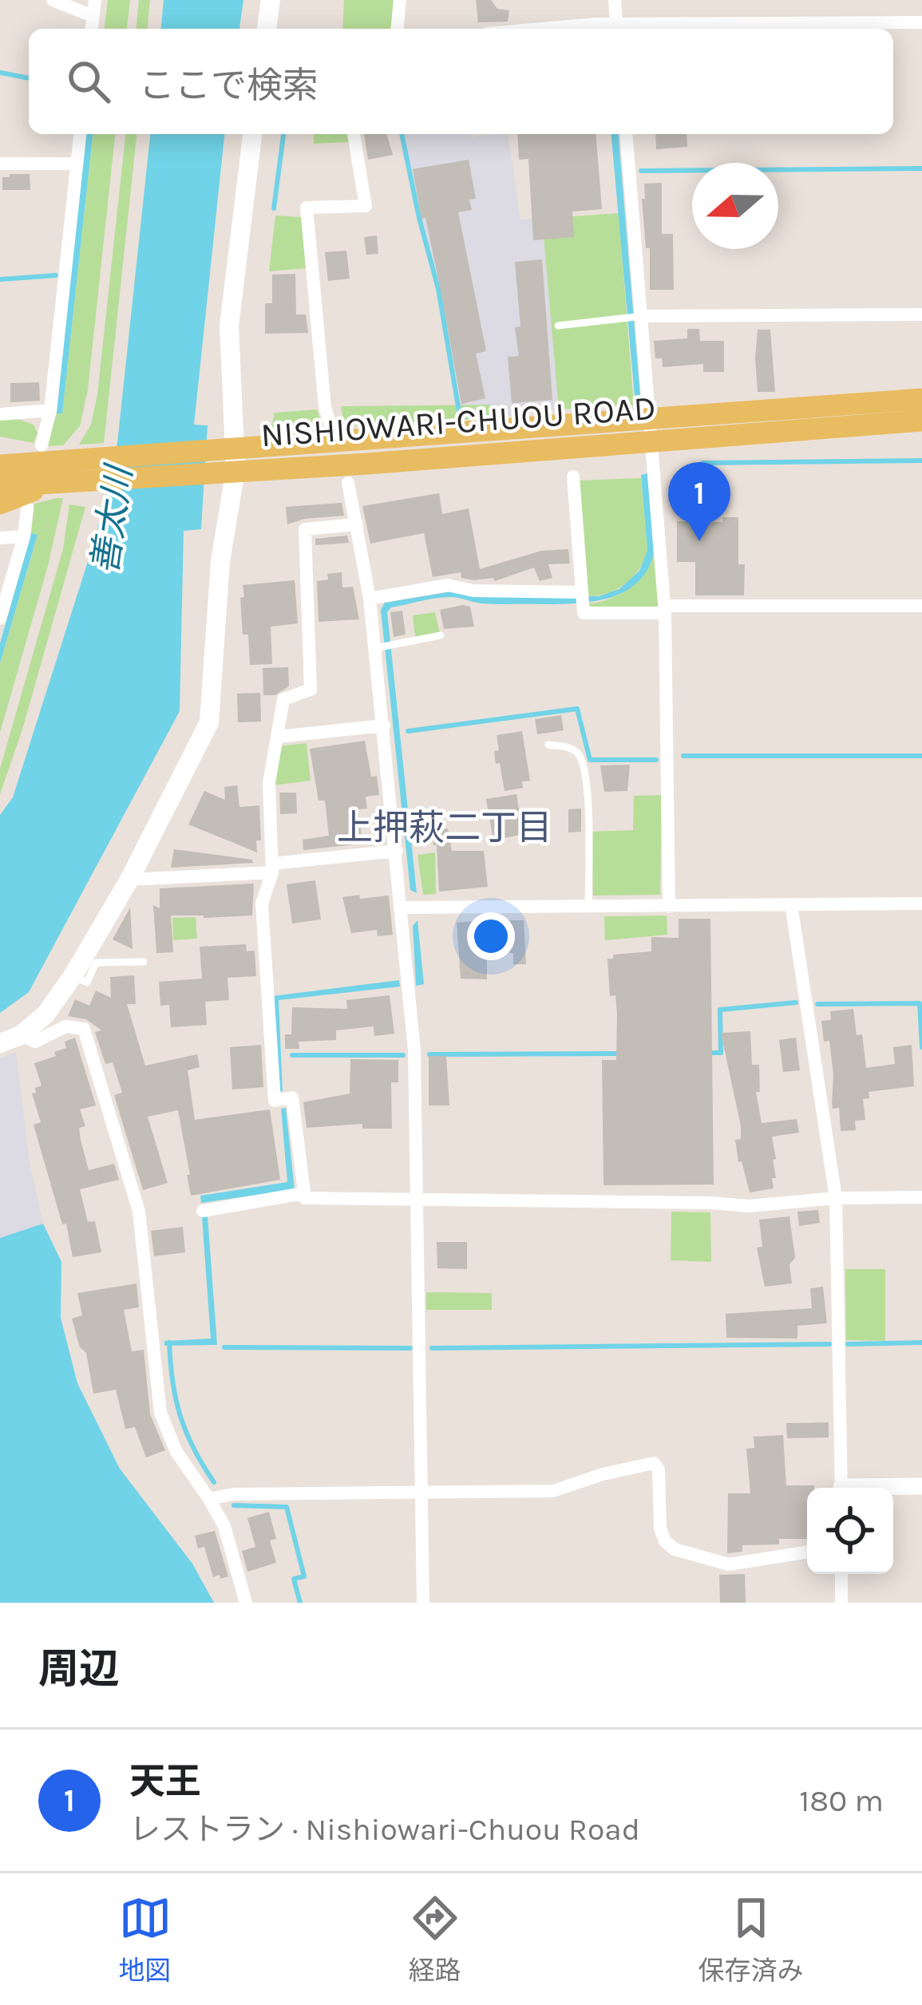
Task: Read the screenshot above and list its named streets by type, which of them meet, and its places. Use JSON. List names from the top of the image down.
{
  "streets": {
    "main road": ["NISHIOWARI-CHUOU ROAD"]
  },
  "districts": ["上押萩二丁目"],
  "water": ["善太川"],
  "north": "left",
  "page": {
    "search": "ここで検索",
    "pins": "1",
    "heading": "周辺",
    "list": [
      {
        "mark": "1",
        "name": "天王",
        "note": "レストラン · Nishiowari-Chuou Road",
        "value": "180 m"
      }
    ],
    "nav": ["地図", "経路", "保存済み"]
  }
}
